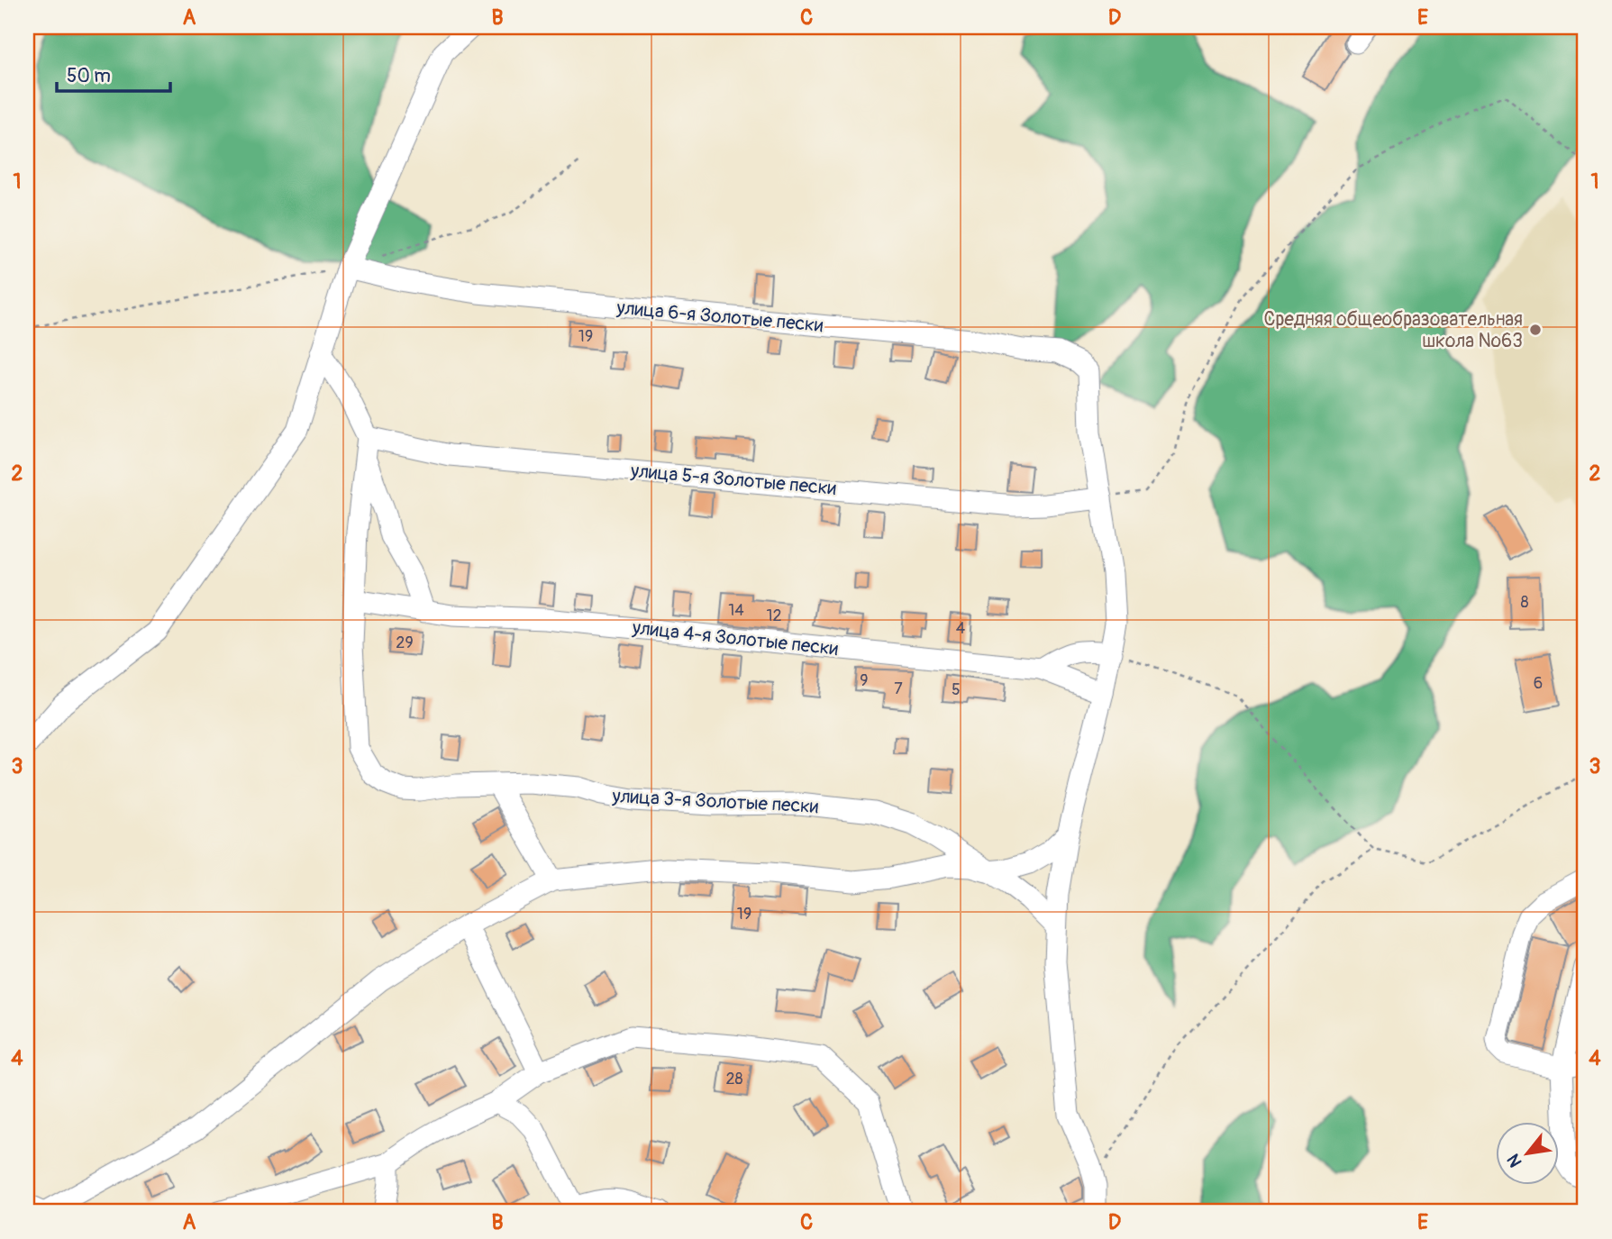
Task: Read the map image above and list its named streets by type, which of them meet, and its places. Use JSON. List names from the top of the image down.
{
  "streets": {
    "street": [
      "улица 6-я Золотые пески",
      "улица 5-я Золотые пески",
      "улица 4-я Золотые пески",
      "улица 3-я Золотые пески"
    ]
  },
  "crossings": [
    ["улица 6-я Золотые пески", "улица 5-я Золотые пески"],
    ["улица 5-я Золотые пески", "улица 3-я Золотые пески"],
    ["улица 4-я Золотые пески", "улица 3-я Золотые пески"]
  ],
  "places": ["Средняя общеобразовательная школа №63"],
  "house_numbers": [
    "19",
    "8",
    "14",
    "12",
    "4",
    "29",
    "9",
    "6",
    "7",
    "5",
    "19",
    "28"
  ],
  "scale_bar": "50 m",
  "north": "bottom left",
  "grid": {
    "columns": [
      "A",
      "B",
      "C",
      "D",
      "E"
    ],
    "rows": [
      "1",
      "2",
      "3",
      "4"
    ]
  }
}
